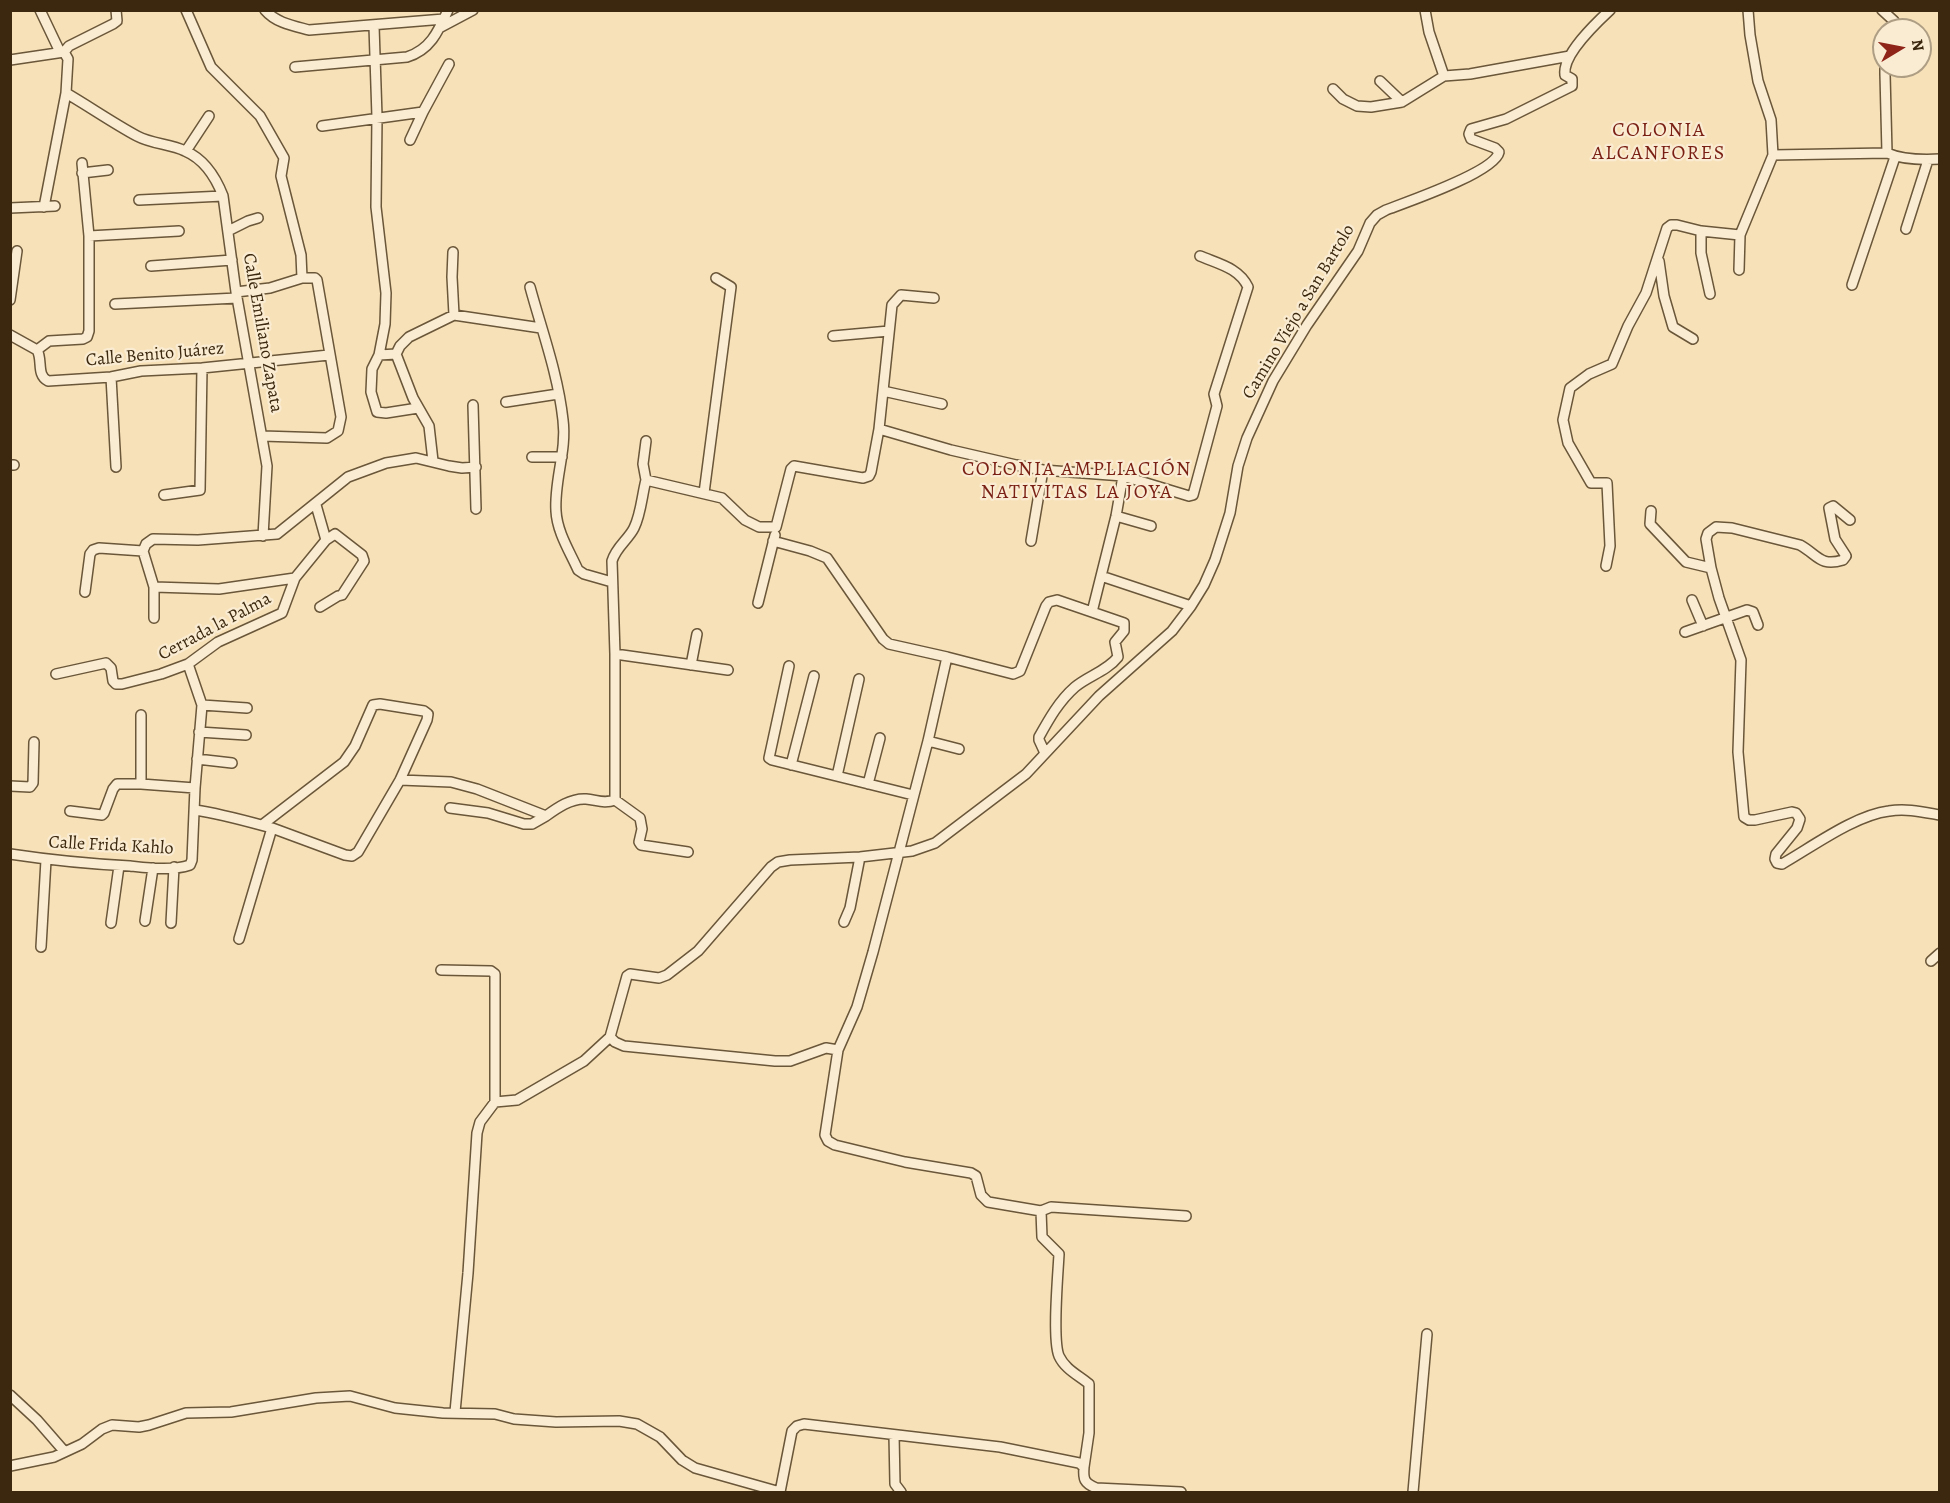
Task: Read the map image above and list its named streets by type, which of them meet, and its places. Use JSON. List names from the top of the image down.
{
  "streets": {
    "street": [
      "Camino Viejo a San Bartolo",
      "Calle Emiliano Zapata",
      "Calle Benito Juárez",
      "Cerrada la Palma",
      "Calle Frida Kahlo"
    ]
  },
  "crossings": [
    ["Calle Emiliano Zapata", "Calle Benito Juárez"]
  ],
  "districts": ["COLONIA ALCANFORES", "COLONIA AMPLIACIÓN NATIVITAS LA JOYA"],
  "north": "right"
}
